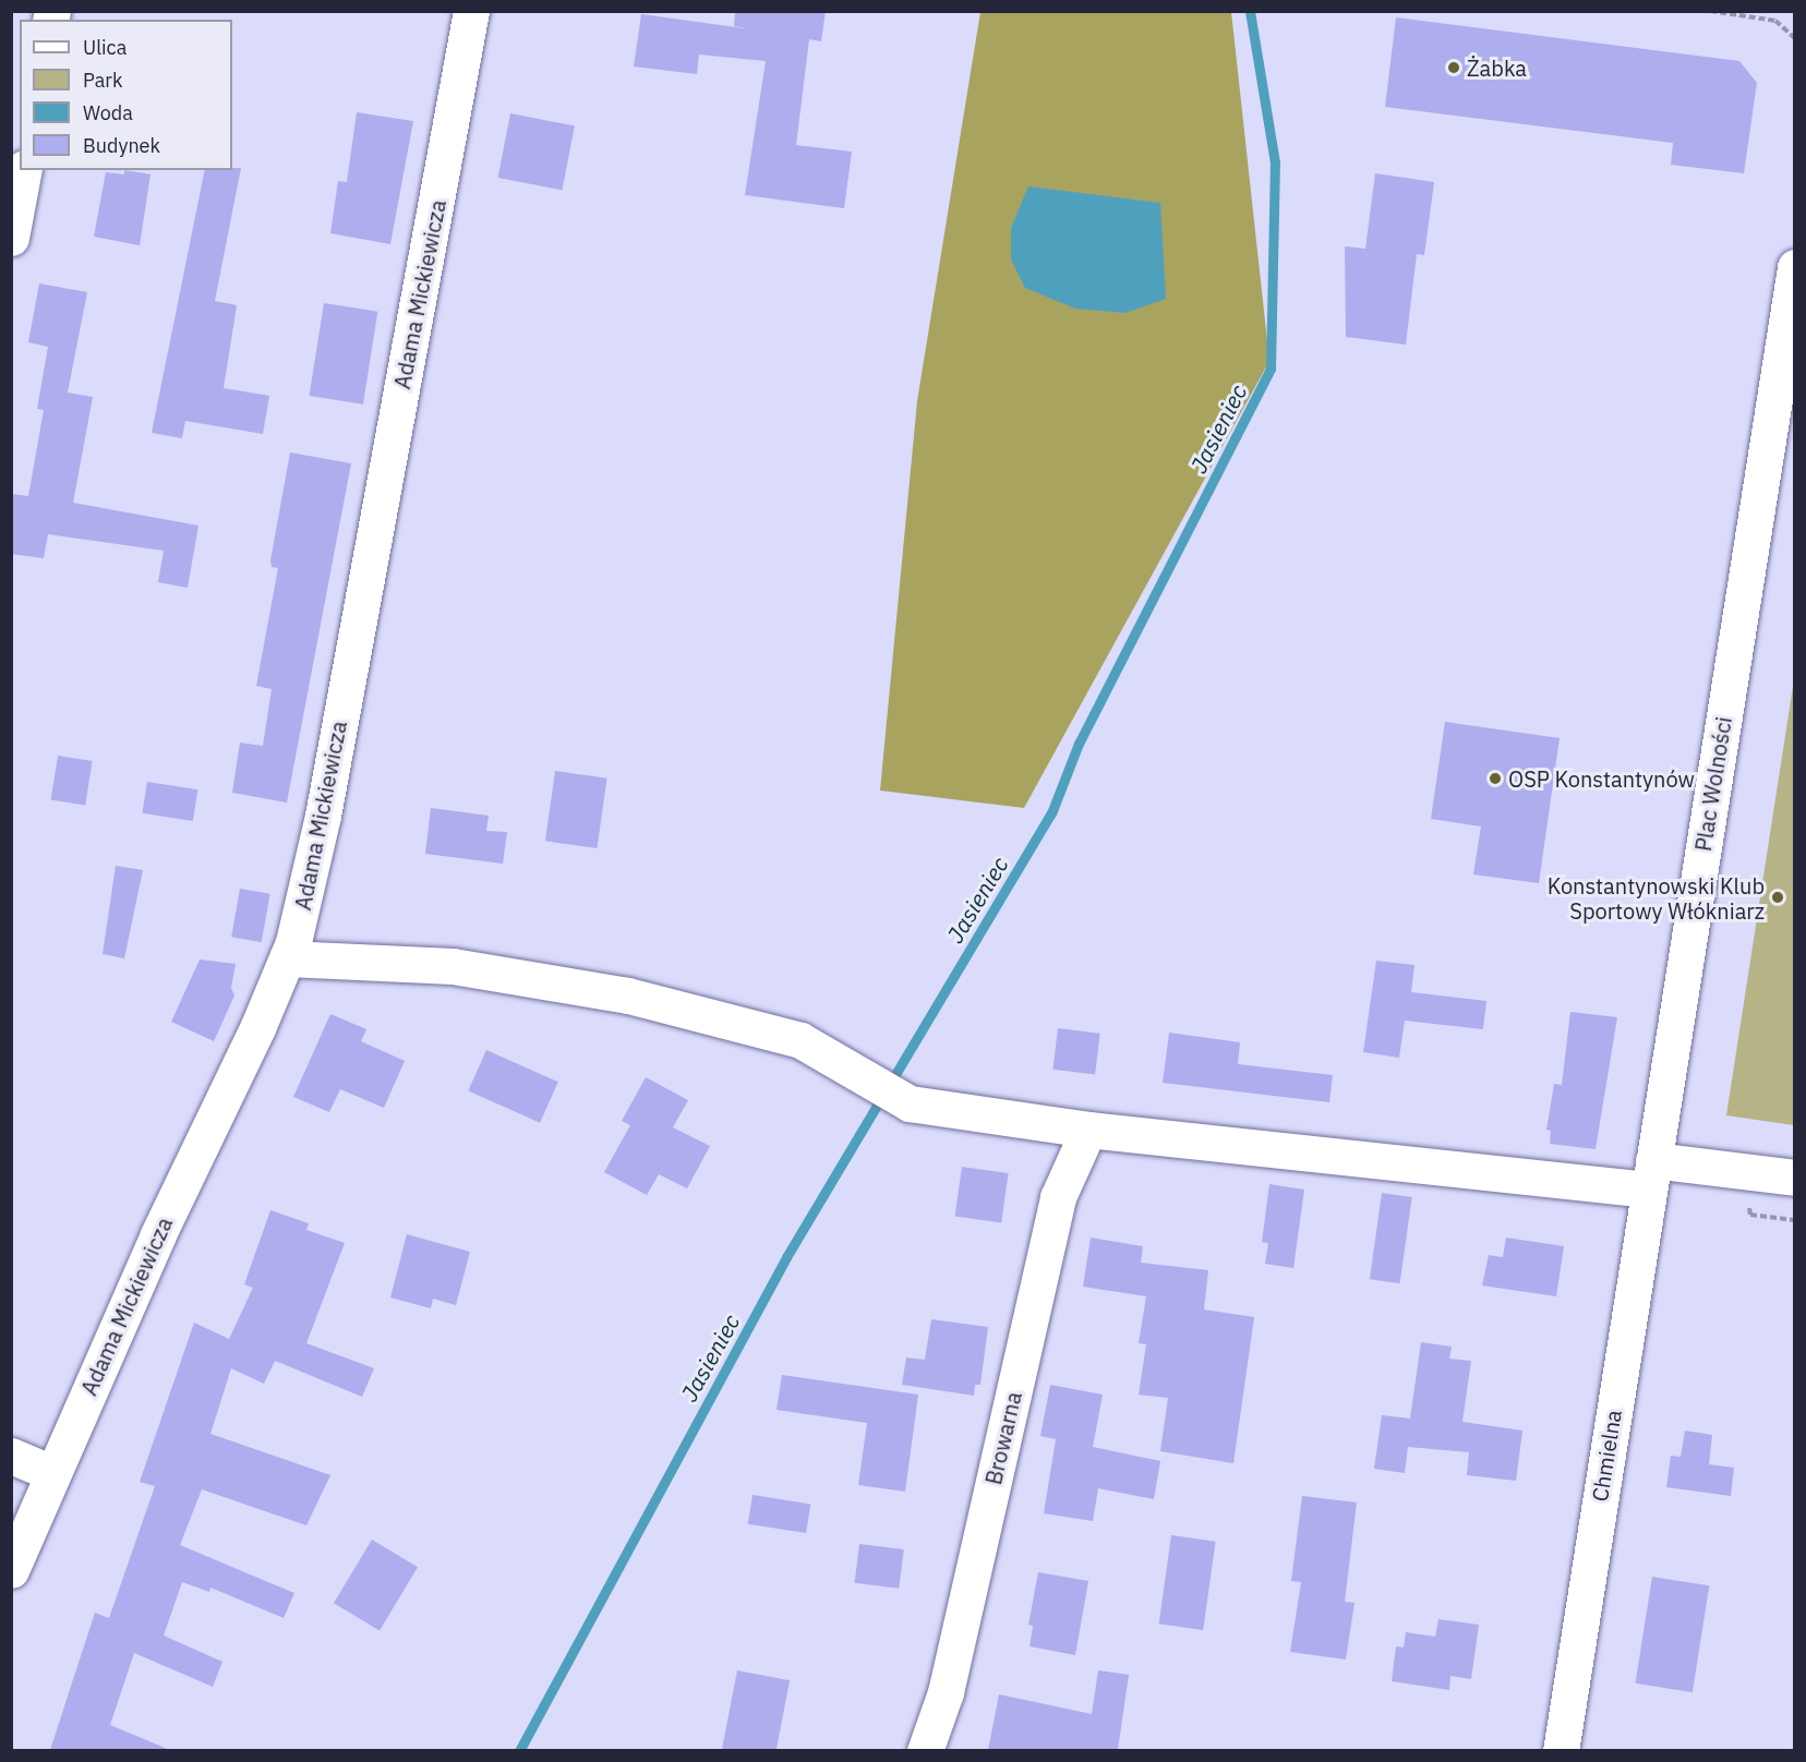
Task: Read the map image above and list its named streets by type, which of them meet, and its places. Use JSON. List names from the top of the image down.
{
  "streets": {
    "street": [
      "Adama Mickiewicza",
      "Plac Wolności",
      "Browarna",
      "Chmielna"
    ]
  },
  "crossings": [
    ["Plac Wolności", "Chmielna"]
  ],
  "water": ["Jasieniec"],
  "places": ["Żabka", "OSP Konstantynów", "Konstantynowski Klub Sportowy Włókniarz"],
  "legend": [
    "Ulica",
    "Park",
    "Woda",
    "Budynek"
  ]
}
